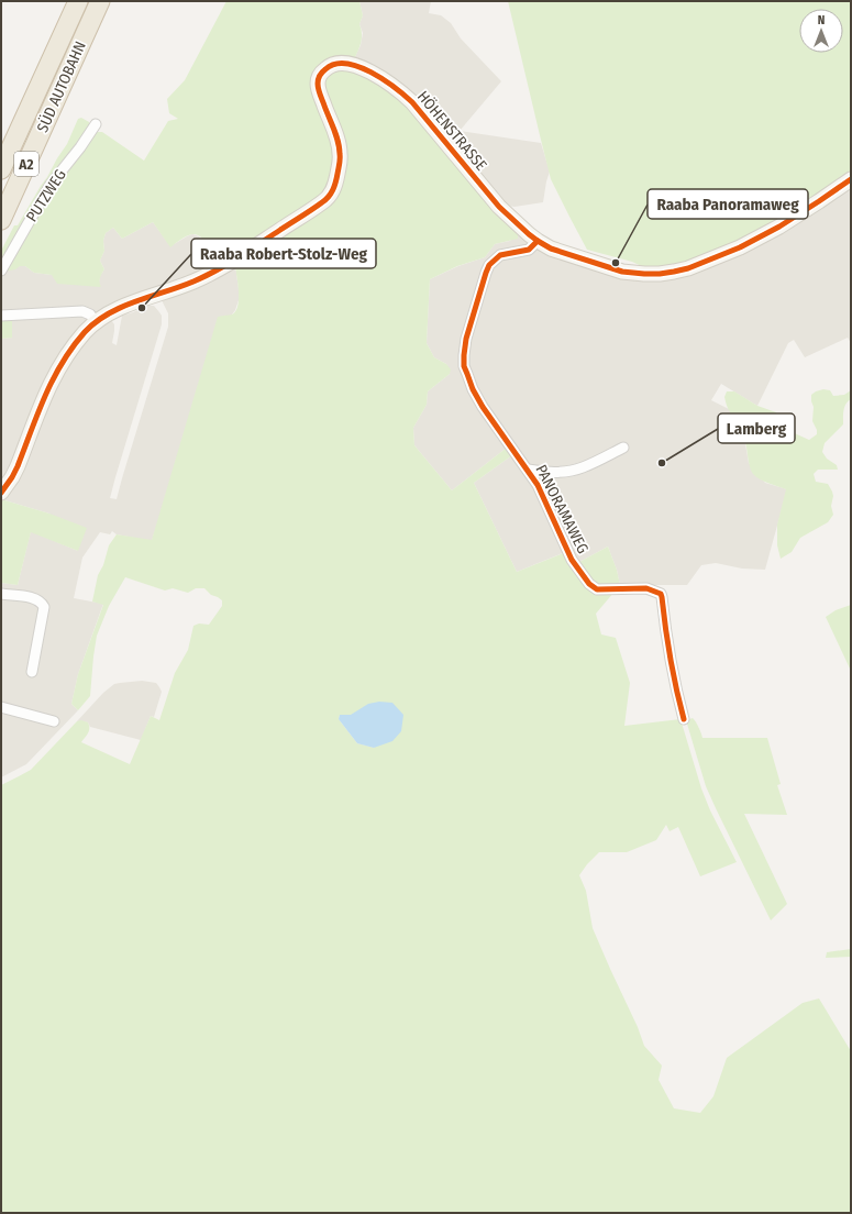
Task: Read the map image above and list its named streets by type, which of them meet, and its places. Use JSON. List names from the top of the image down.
{
  "streets": {
    "highway": ["SÜD AUTOBAHN", "A2"],
    "street": ["HÖHENSTRASSE", "PUTZWEG", "PANORAMAWEG"]
  },
  "crossings": [
    ["HÖHENSTRASSE", "PANORAMAWEG"]
  ],
  "places": ["Raaba Panoramaweg", "Raaba Robert-Stolz-Weg", "Lamberg"],
  "north": "top"
}
